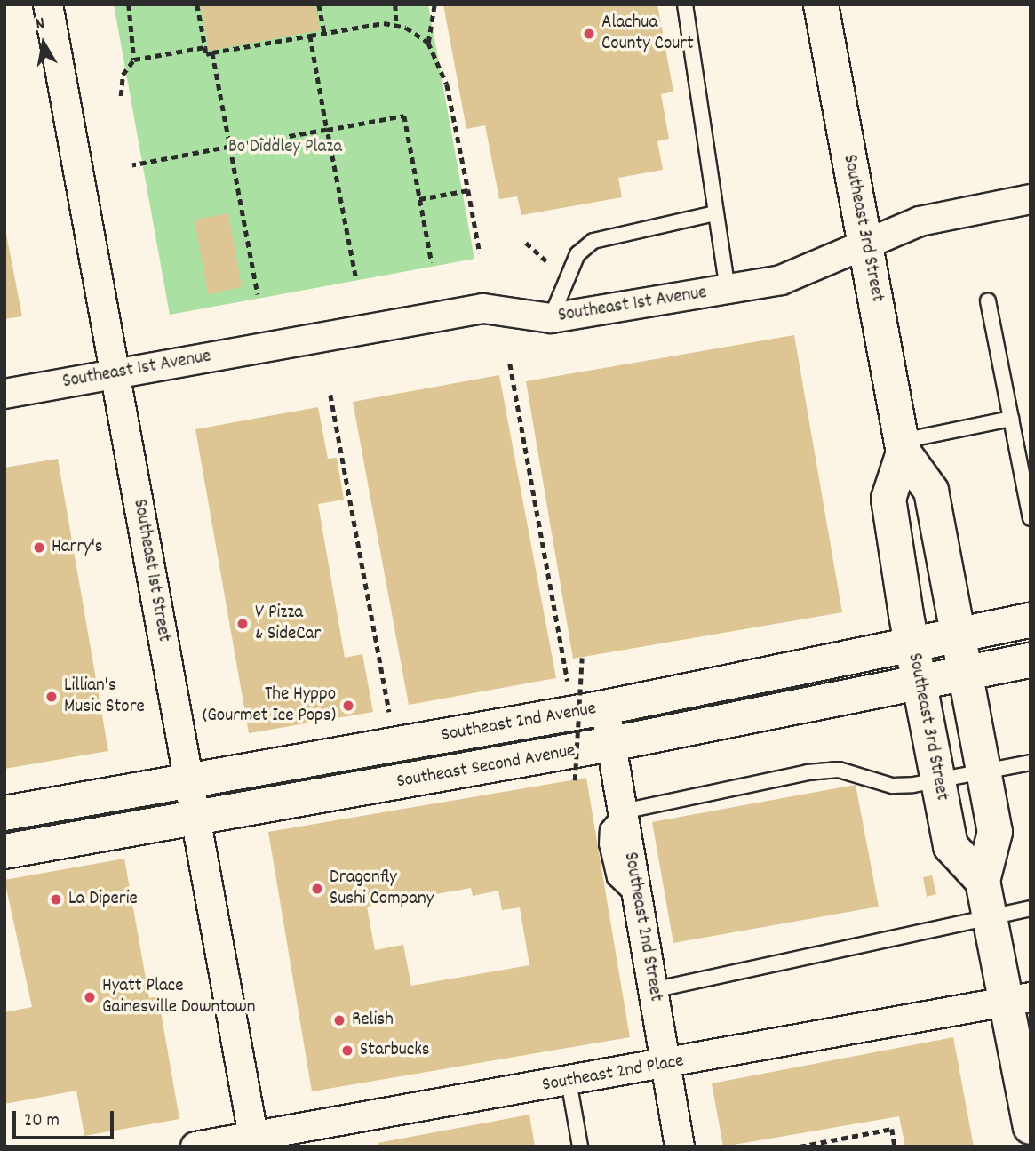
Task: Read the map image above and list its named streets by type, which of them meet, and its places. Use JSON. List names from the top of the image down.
{
  "streets": {
    "street": [
      "Southeast 3rd Street",
      "Southeast 1st Avenue",
      "Southeast 1st Street",
      "Southeast 2nd Avenue",
      "Southeast Second Avenue",
      "Southeast 2nd Street",
      "Southeast 2nd Place"
    ]
  },
  "crossings": [
    ["Southeast 3rd Street", "Southeast 1st Avenue"],
    ["Southeast 3rd Street", "Southeast 2nd Avenue"],
    ["Southeast 3rd Street", "Southeast Second Avenue"],
    ["Southeast 3rd Street", "Southeast 2nd Place"],
    ["Southeast 1st Avenue", "Southeast 1st Street"],
    ["Southeast 1st Street", "Southeast 2nd Avenue"],
    ["Southeast 1st Street", "Southeast Second Avenue"],
    ["Southeast 1st Street", "Southeast 2nd Place"],
    ["Southeast 2nd Avenue", "Southeast 2nd Street"],
    ["Southeast Second Avenue", "Southeast 2nd Street"],
    ["Southeast 2nd Street", "Southeast 2nd Place"]
  ],
  "parks": ["Bo Diddley Plaza"],
  "places": [
    "Alachua County Court",
    "Harry's",
    "V Pizza & SideCar",
    "Lillian's Music Store",
    "The Hyppo (Gourmet Ice Pops)",
    "Dragonfly Sushi Company",
    "La Diperie",
    "Hyatt Place Gainesville Downtown",
    "Relish",
    "Starbucks"
  ],
  "scale_bar": "20 m",
  "north": "top"
}
